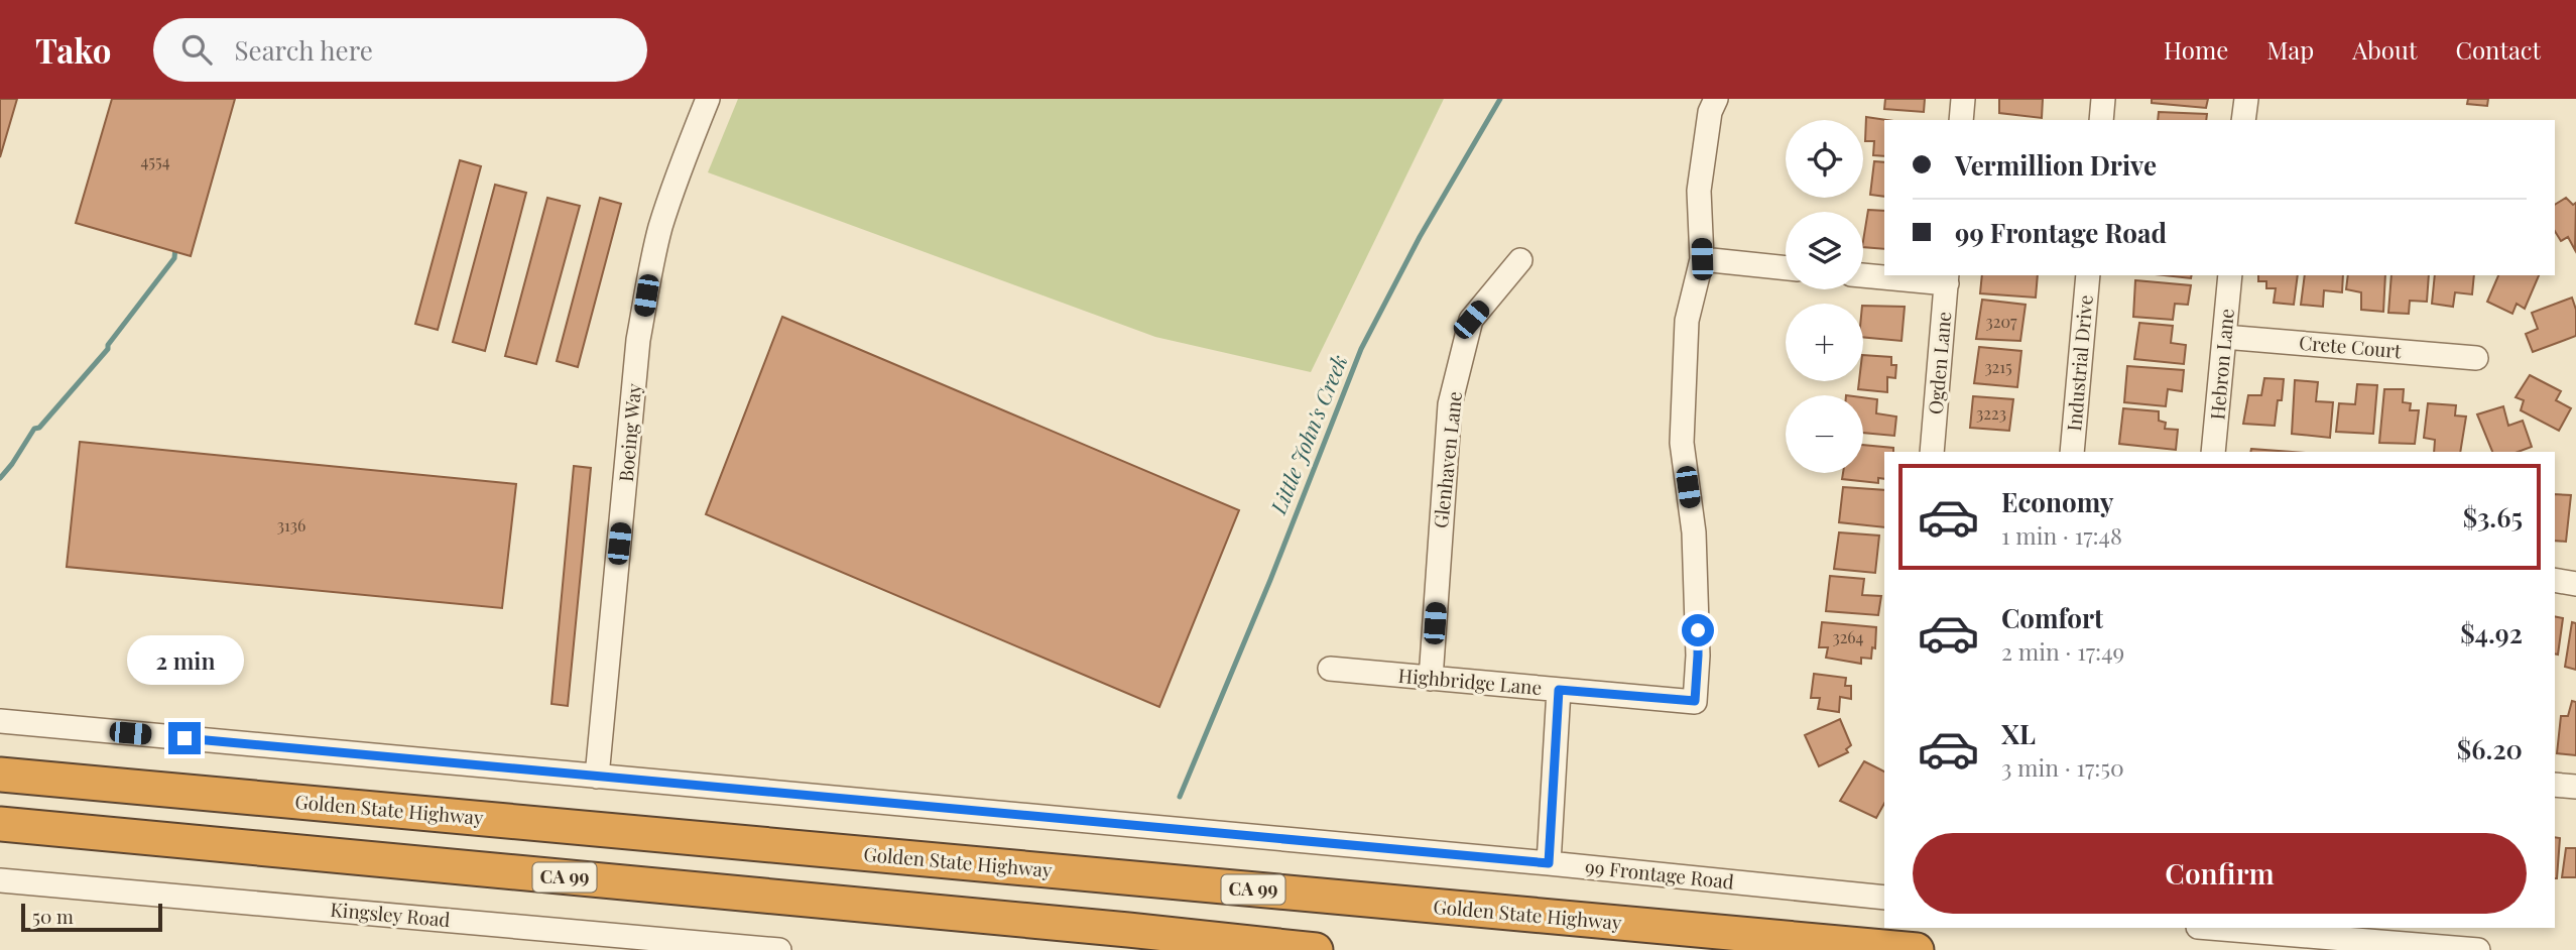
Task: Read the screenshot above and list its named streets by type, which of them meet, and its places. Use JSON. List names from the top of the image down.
{
  "streets": {
    "highway": ["Golden State Highway", "CA 99"],
    "street": [
      "Crete Court",
      "Ogden Lane",
      "Industrial Drive",
      "Hebron Lane",
      "Boeing Way",
      "Glenhaven Lane",
      "Highbridge Lane",
      "99 Frontage Road",
      "Kingsley Road"
    ]
  },
  "crossings": [
    ["Crete Court", "Hebron Lane"],
    ["Boeing Way", "99 Frontage Road"],
    ["Glenhaven Lane", "Highbridge Lane"]
  ],
  "water": ["Little John's Creek"],
  "house_numbers": [
    "4554",
    "3207",
    "3215",
    "3223",
    "3136",
    "3264"
  ],
  "scale_bar": "50 m",
  "page": {
    "header": "Tako",
    "search": "Search here",
    "nav": [
      "Home",
      "Map",
      "About",
      "Contact"
    ],
    "map_buttons": ["+", "−"],
    "banner": ["Vermillion Drive", "99 Frontage Road"],
    "list": [
      {
        "name": "Economy",
        "note": "1 min · 17:48",
        "value": "$3.65"
      },
      {
        "name": "Comfort",
        "note": "2 min · 17:49",
        "value": "$4.92"
      },
      {
        "name": "XL",
        "note": "3 min · 17:50",
        "value": "$6.20"
      }
    ],
    "bubble": "2 min",
    "buttons": "Confirm",
    "scale": "50 m"
  }
}
